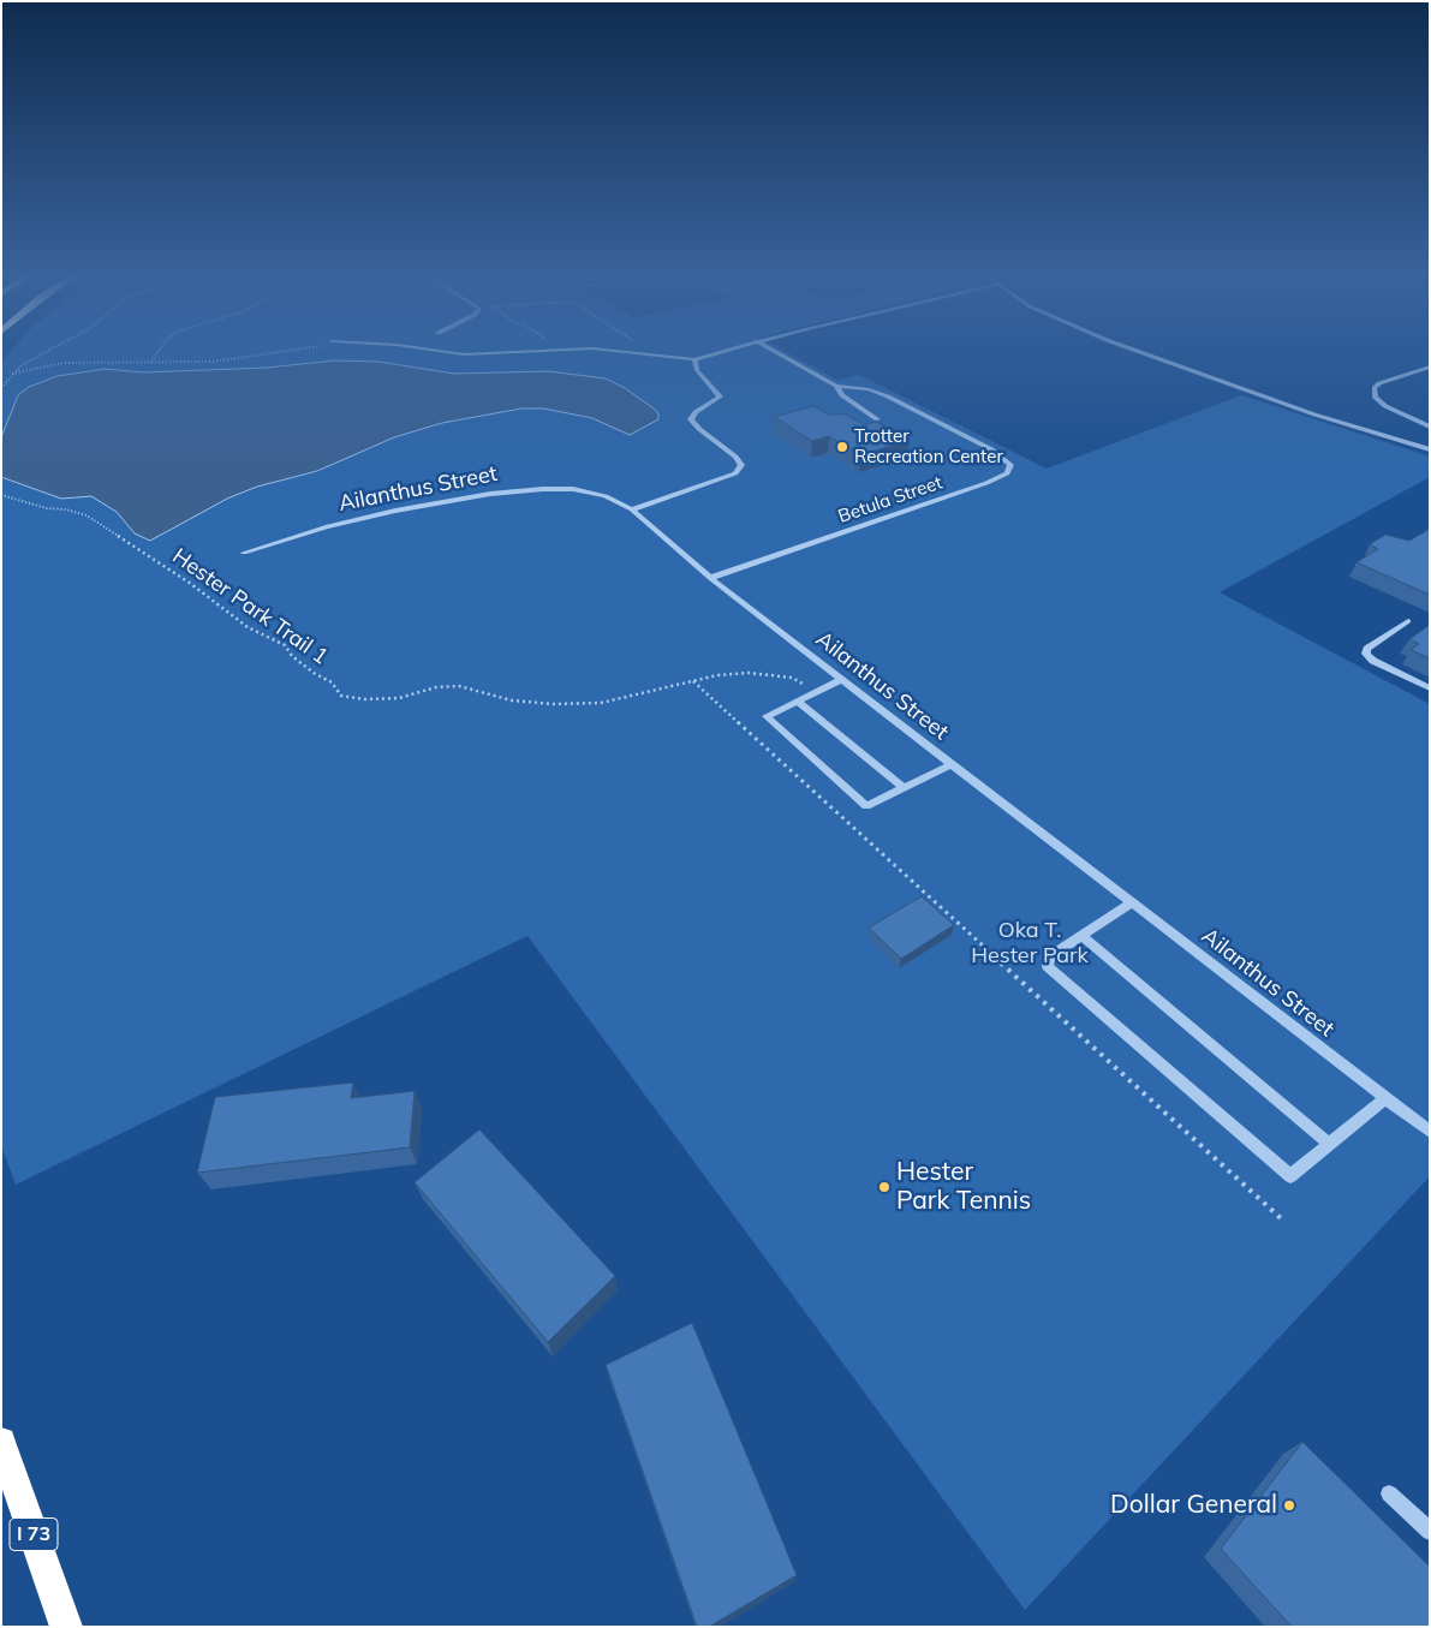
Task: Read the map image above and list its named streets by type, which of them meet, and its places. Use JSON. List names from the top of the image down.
{
  "streets": {
    "highway": ["I 73"],
    "street": ["Ailanthus Street", "Betula Street"],
    "path": ["Hester Park Trail 1"]
  },
  "crossings": [
    ["Ailanthus Street", "Betula Street"]
  ],
  "parks": ["Oka T. Hester Park"],
  "places": ["Trotter Recreation Center", "Hester Park Tennis", "Dollar General"]
}
